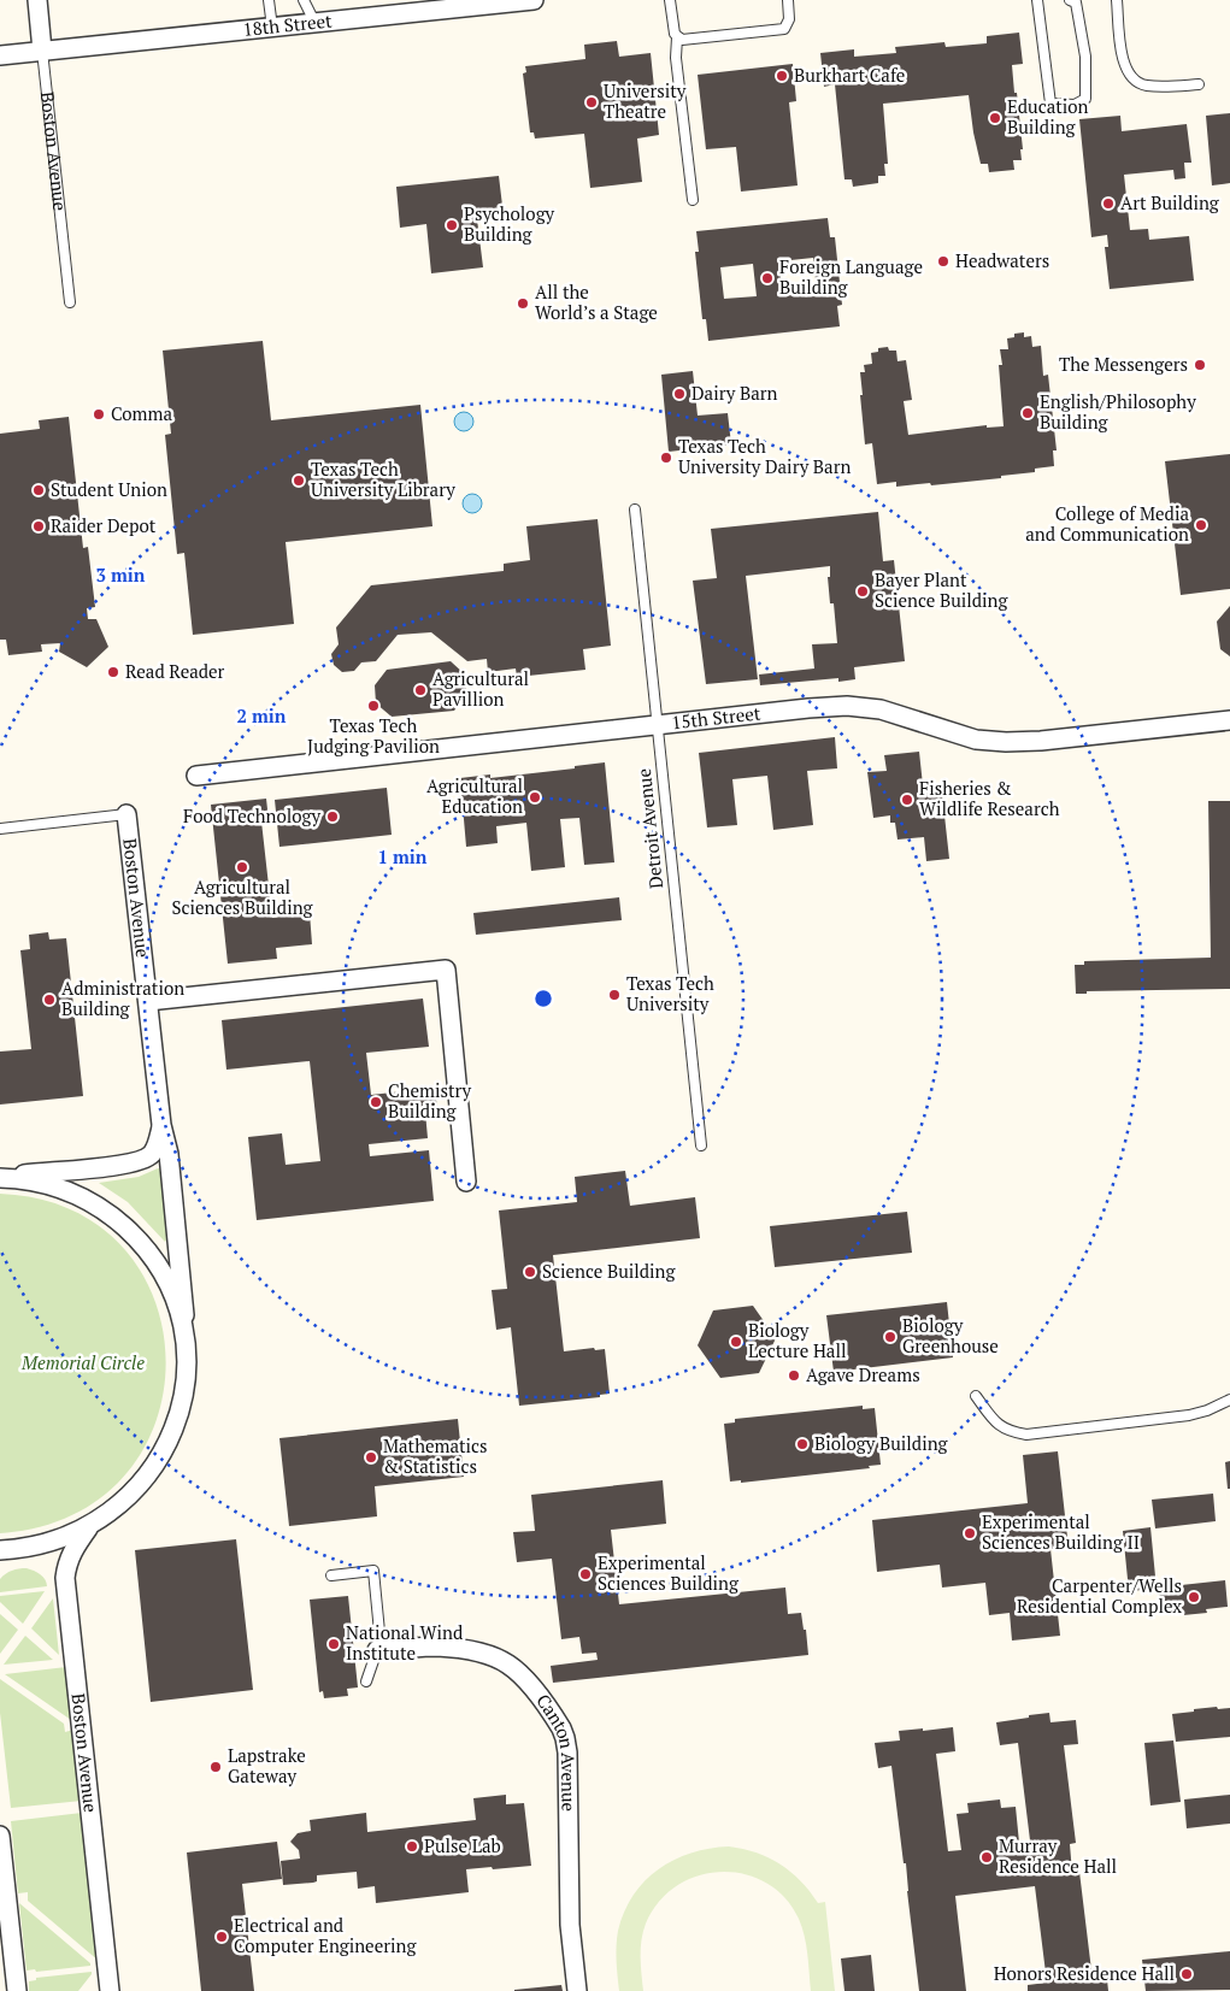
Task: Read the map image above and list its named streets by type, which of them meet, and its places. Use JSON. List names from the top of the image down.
{
  "streets": {
    "street": [
      "18th Street",
      "Boston Avenue",
      "15th Street",
      "Canton Avenue"
    ],
    "lane": ["Detroit Avenue"]
  },
  "crossings": [
    ["18th Street", "Boston Avenue"],
    ["15th Street", "Detroit Avenue"]
  ],
  "parks": ["Memorial Circle"],
  "places": [
    "Burkhart Cafe",
    "University Theatre",
    "Education Building",
    "Art Building",
    "Psychology Building",
    "Headwaters",
    "Foreign Language Building",
    "All the World’s a Stage",
    "The Messengers",
    "Dairy Barn",
    "English/Philosophy Building",
    "Comma",
    "Texas Tech University Dairy Barn",
    "Texas Tech University Library",
    "Student Union",
    "College of Media and Communication",
    "Raider Depot",
    "Bayer Plant Science Building",
    "Read Reader",
    "Agricultural Pavillion",
    "Texas Tech Judging Pavilion",
    "Agricultural Education",
    "Fisheries & Wildlife Research",
    "Food Technology",
    "Agricultural Sciences Building",
    "Texas Tech University",
    "Administration Building",
    "Chemistry Building",
    "Science Building",
    "Biology Greenhouse",
    "Biology Lecture Hall",
    "Agave Dreams",
    "Biology Building",
    "Mathematics & Statistics",
    "Experimental Sciences Building II",
    "Experimental Sciences Building",
    "Carpenter/Wells Residential Complex",
    "National Wind Institute",
    "Lapstrake Gateway",
    "Pulse Lab",
    "Murray Residence Hall",
    "Electrical and Computer Engineering",
    "Honors Residence Hall"
  ],
  "rings": ["3 min", "2 min", "1 min"]
}
